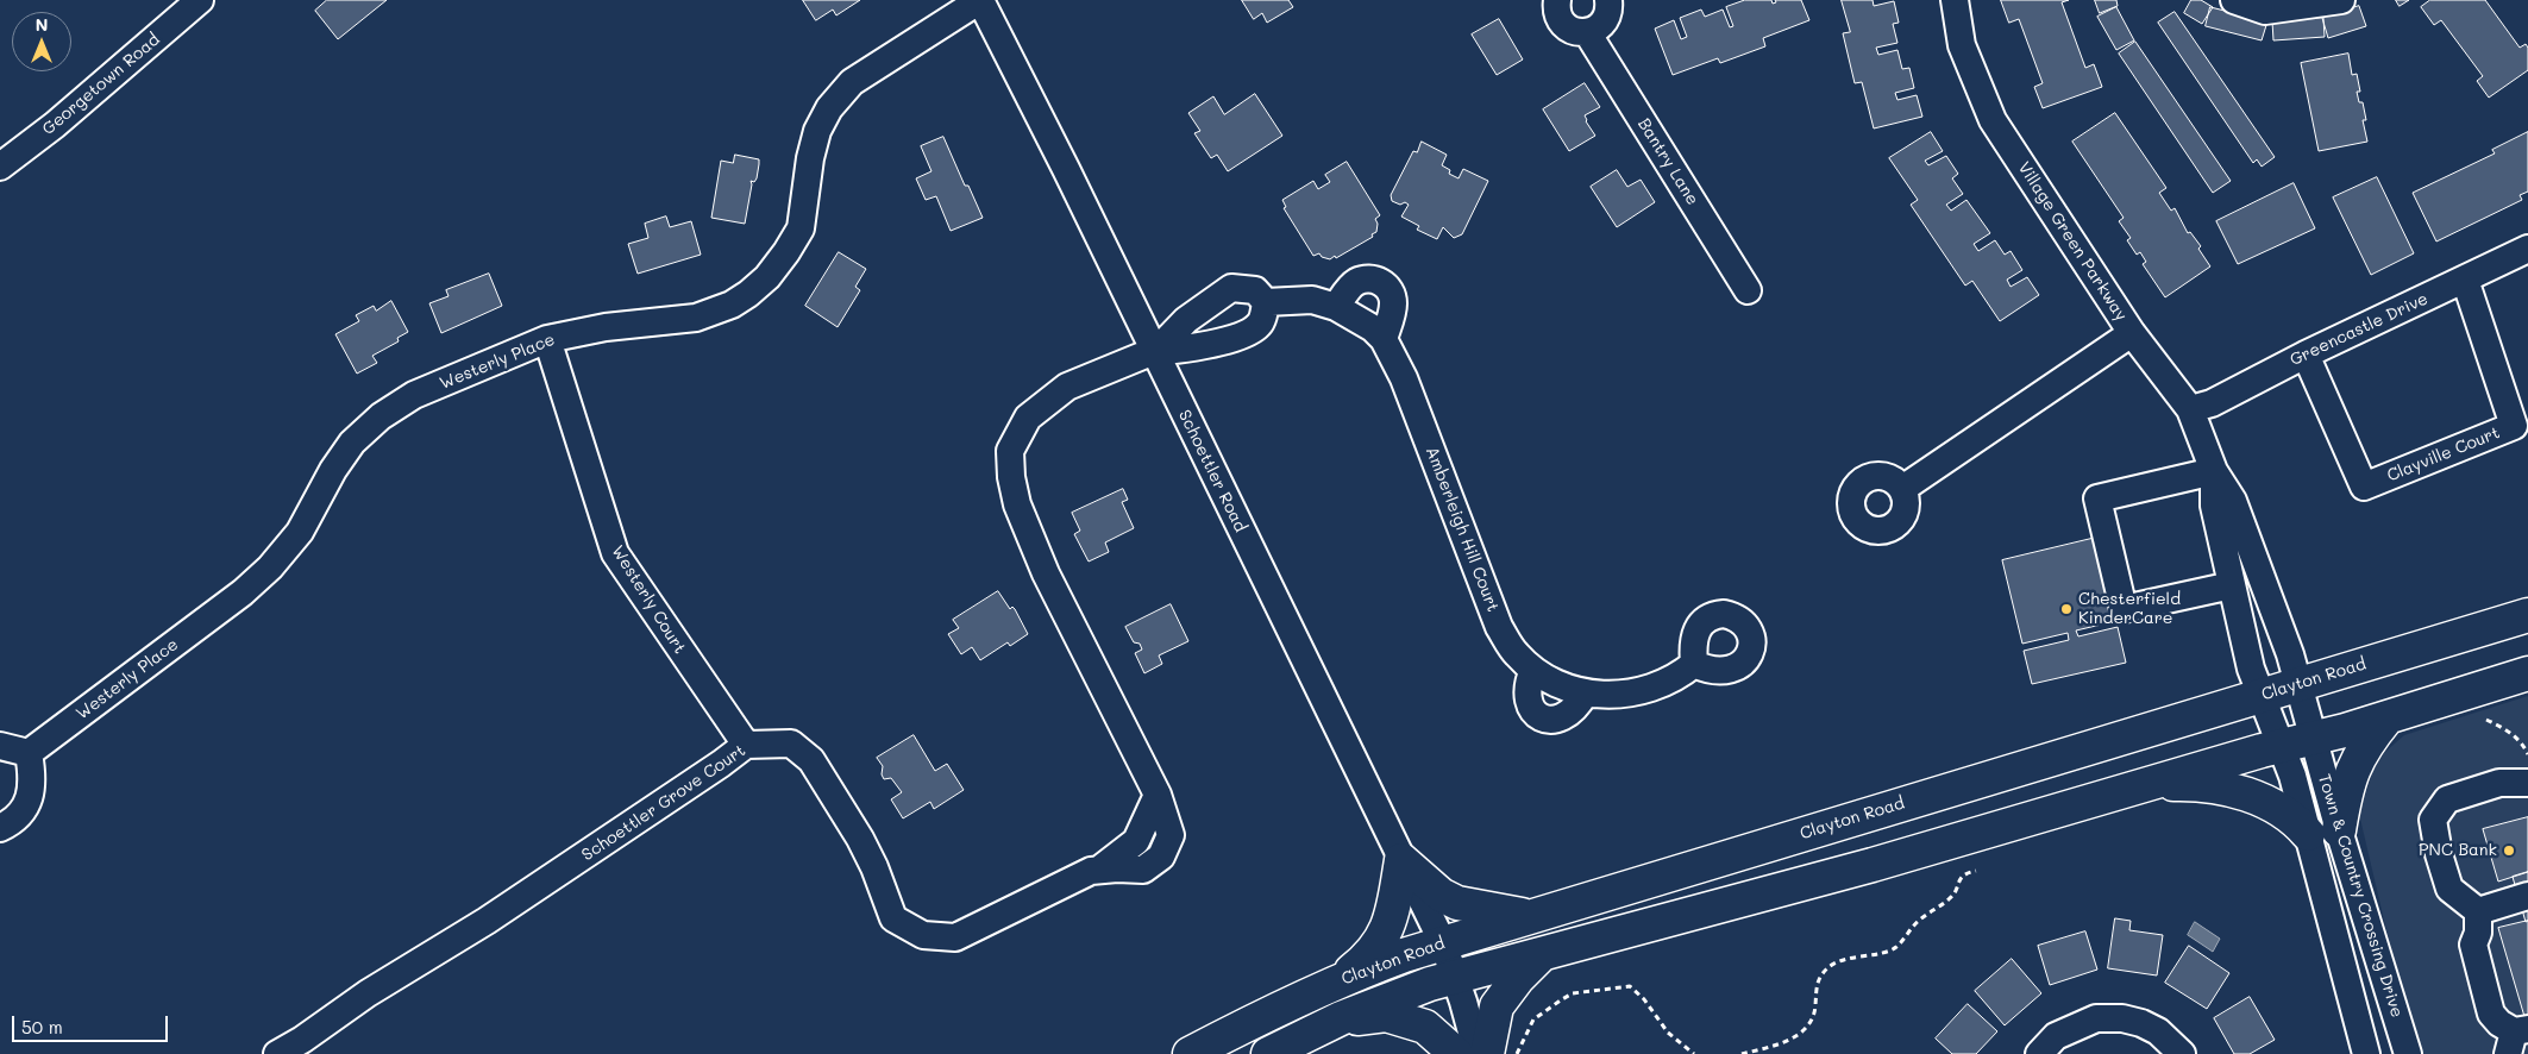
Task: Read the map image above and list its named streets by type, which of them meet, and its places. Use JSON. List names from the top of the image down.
{
  "streets": {
    "main road": ["Clayton Road"],
    "street": [
      "Georgetown Road",
      "Bantry Lane",
      "Village Green Parkway",
      "Greencastle Drive",
      "Westerly Place",
      "Clayville Court",
      "Schoettler Road",
      "Amberleigh Hill Court",
      "Westerly Court",
      "Schoettler Grove Court",
      "Town & Country Crossing Drive"
    ]
  },
  "crossings": [
    ["Village Green Parkway", "Greencastle Drive"],
    ["Village Green Parkway", "Clayton Road"],
    ["Village Green Parkway", "Town & Country Crossing Drive"],
    ["Greencastle Drive", "Clayville Court"],
    ["Westerly Place", "Schoettler Road"],
    ["Westerly Place", "Westerly Court"],
    ["Schoettler Road", "Clayton Road"],
    ["Schoettler Road", "Schoettler Grove Court"],
    ["Westerly Court", "Schoettler Grove Court"],
    ["Clayton Road", "Town & Country Crossing Drive"]
  ],
  "places": ["Chesterfield KinderCare", "PNC Bank"],
  "scale_bar": "50 m",
  "north": "top"
}
